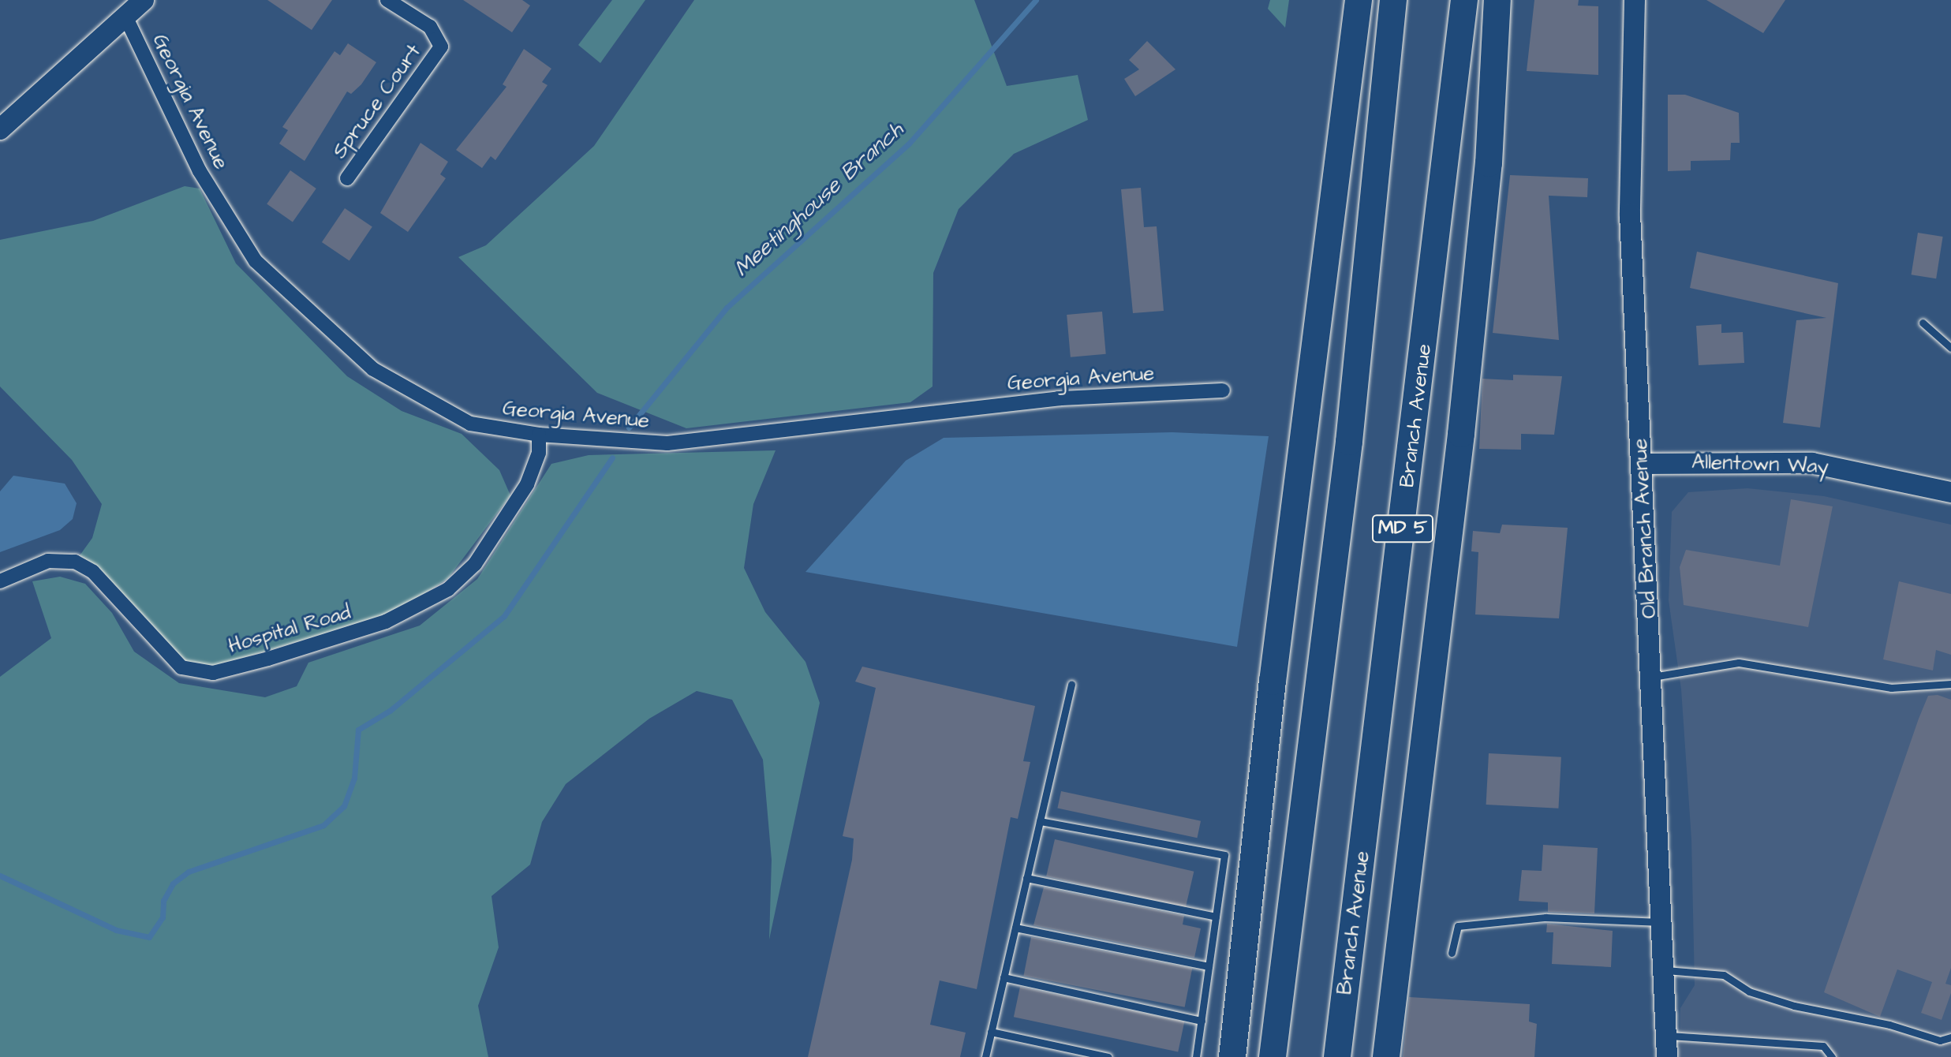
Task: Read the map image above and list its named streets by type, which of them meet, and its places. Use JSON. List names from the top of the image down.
{
  "streets": {
    "highway": ["Branch Avenue", "MD 5"],
    "main road": ["Allentown Way", "Old Branch Avenue"],
    "street": ["Georgia Avenue", "Spruce Court", "Hospital Road"]
  },
  "crossings": [
    ["Georgia Avenue", "Hospital Road"],
    ["Allentown Way", "Old Branch Avenue"]
  ],
  "water": ["Meetinghouse Branch"]
}
